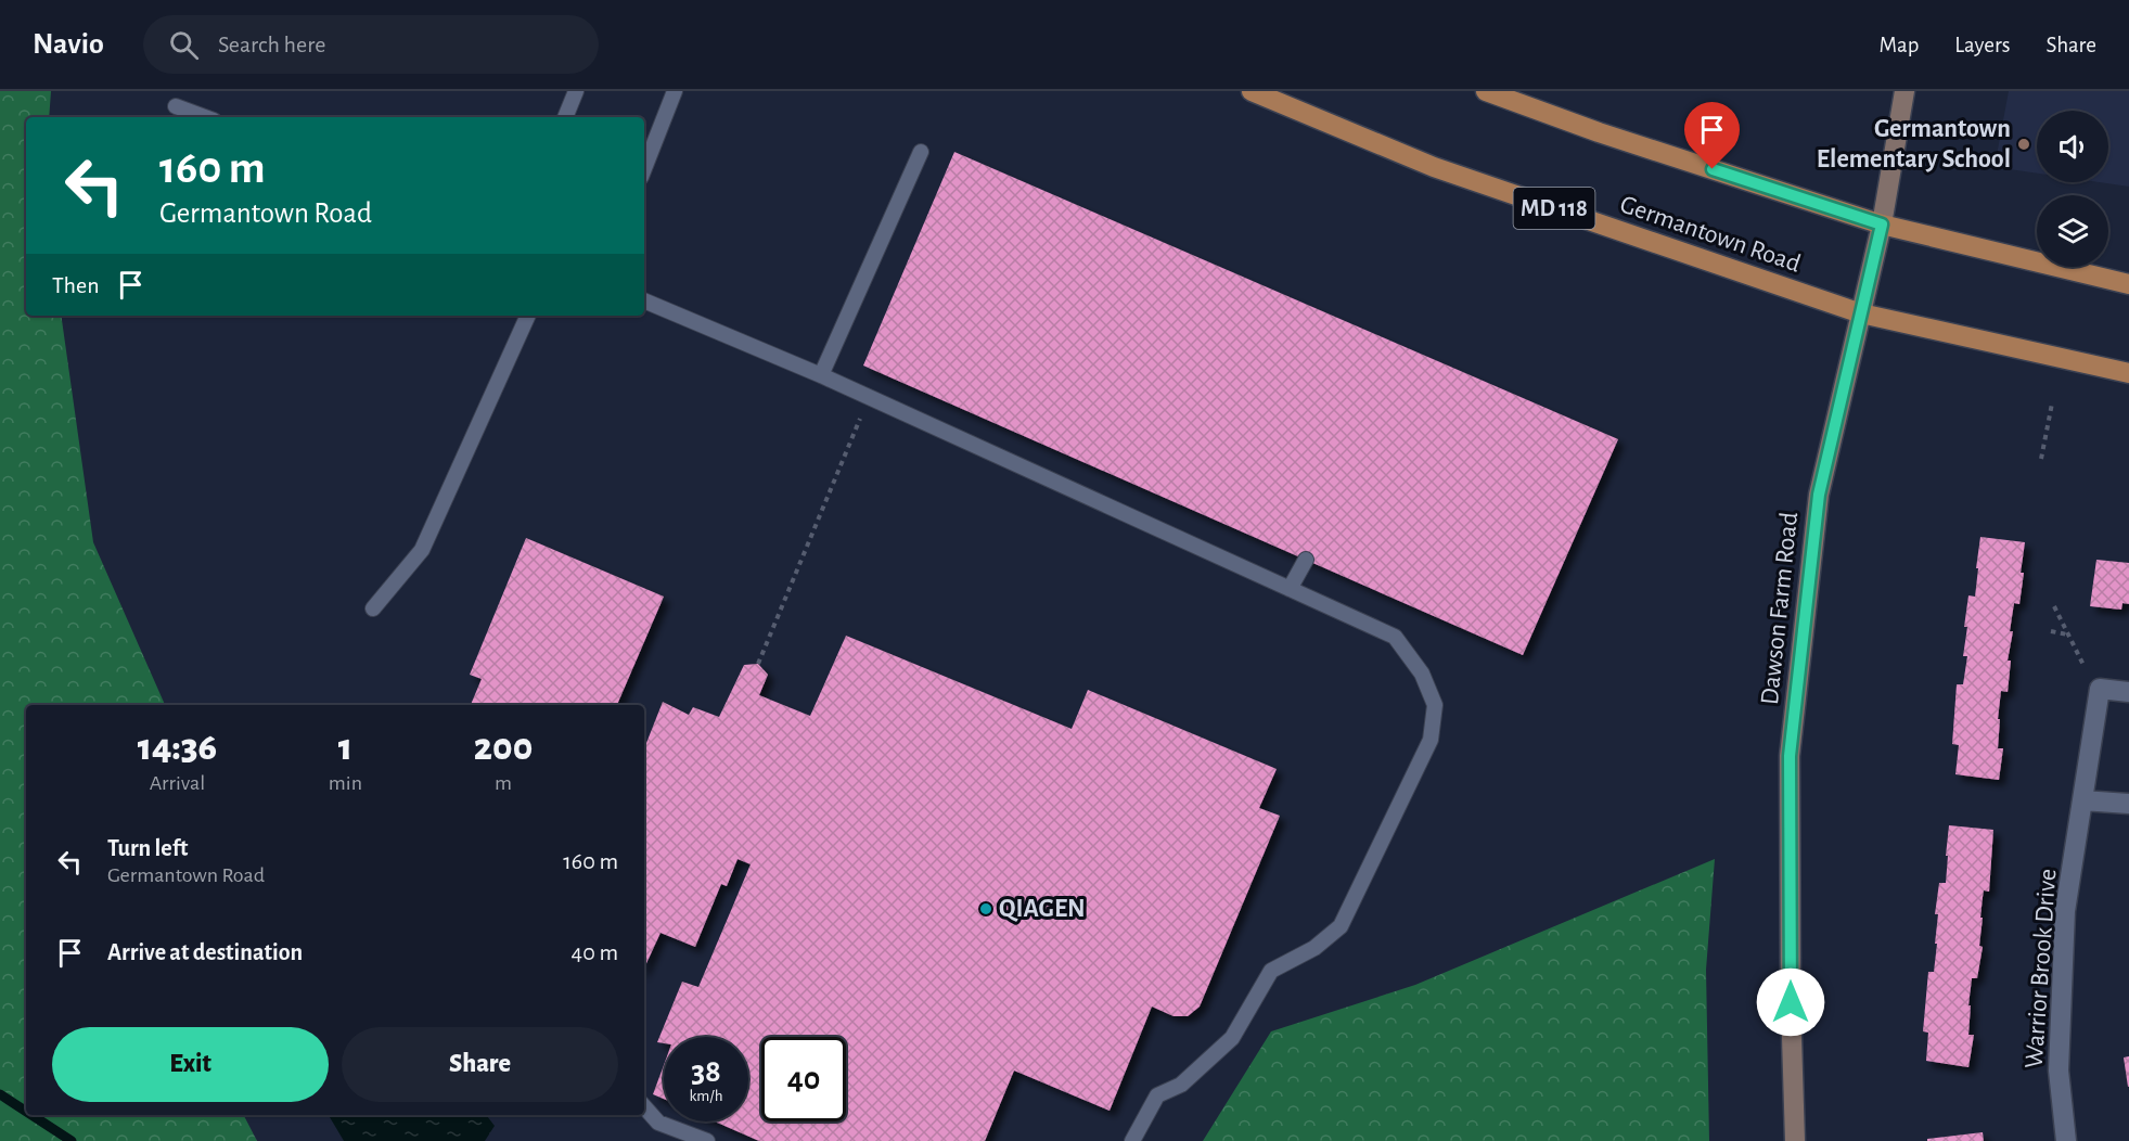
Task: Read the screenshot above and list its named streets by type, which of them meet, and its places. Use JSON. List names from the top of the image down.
{
  "streets": {
    "main road": ["MD 118", "Germantown Road"],
    "street": ["Dawson Farm Road", "Warrior Brook Drive"]
  },
  "crossings": [
    ["Germantown Road", "Dawson Farm Road"]
  ],
  "places": ["Germantown Elementary School", "QIAGEN"],
  "page": {
    "header": "Navio",
    "search": "Search here",
    "nav": ["Map", "Layers", "Share"],
    "turn": ["160 m", "Germantown Road"],
    "then": "Then",
    "eta": [
      "14:36",
      "Arrival",
      "1",
      "min",
      "200",
      "m"
    ],
    "list": [
      {
        "name": "Turn left",
        "note": "Germantown Road",
        "value": "160 m"
      },
      {
        "name": "Arrive at destination",
        "value": "40 m"
      }
    ],
    "buttons": ["Exit", "Share"],
    "speed": "38 km/h",
    "limit": "40"
  }
}
